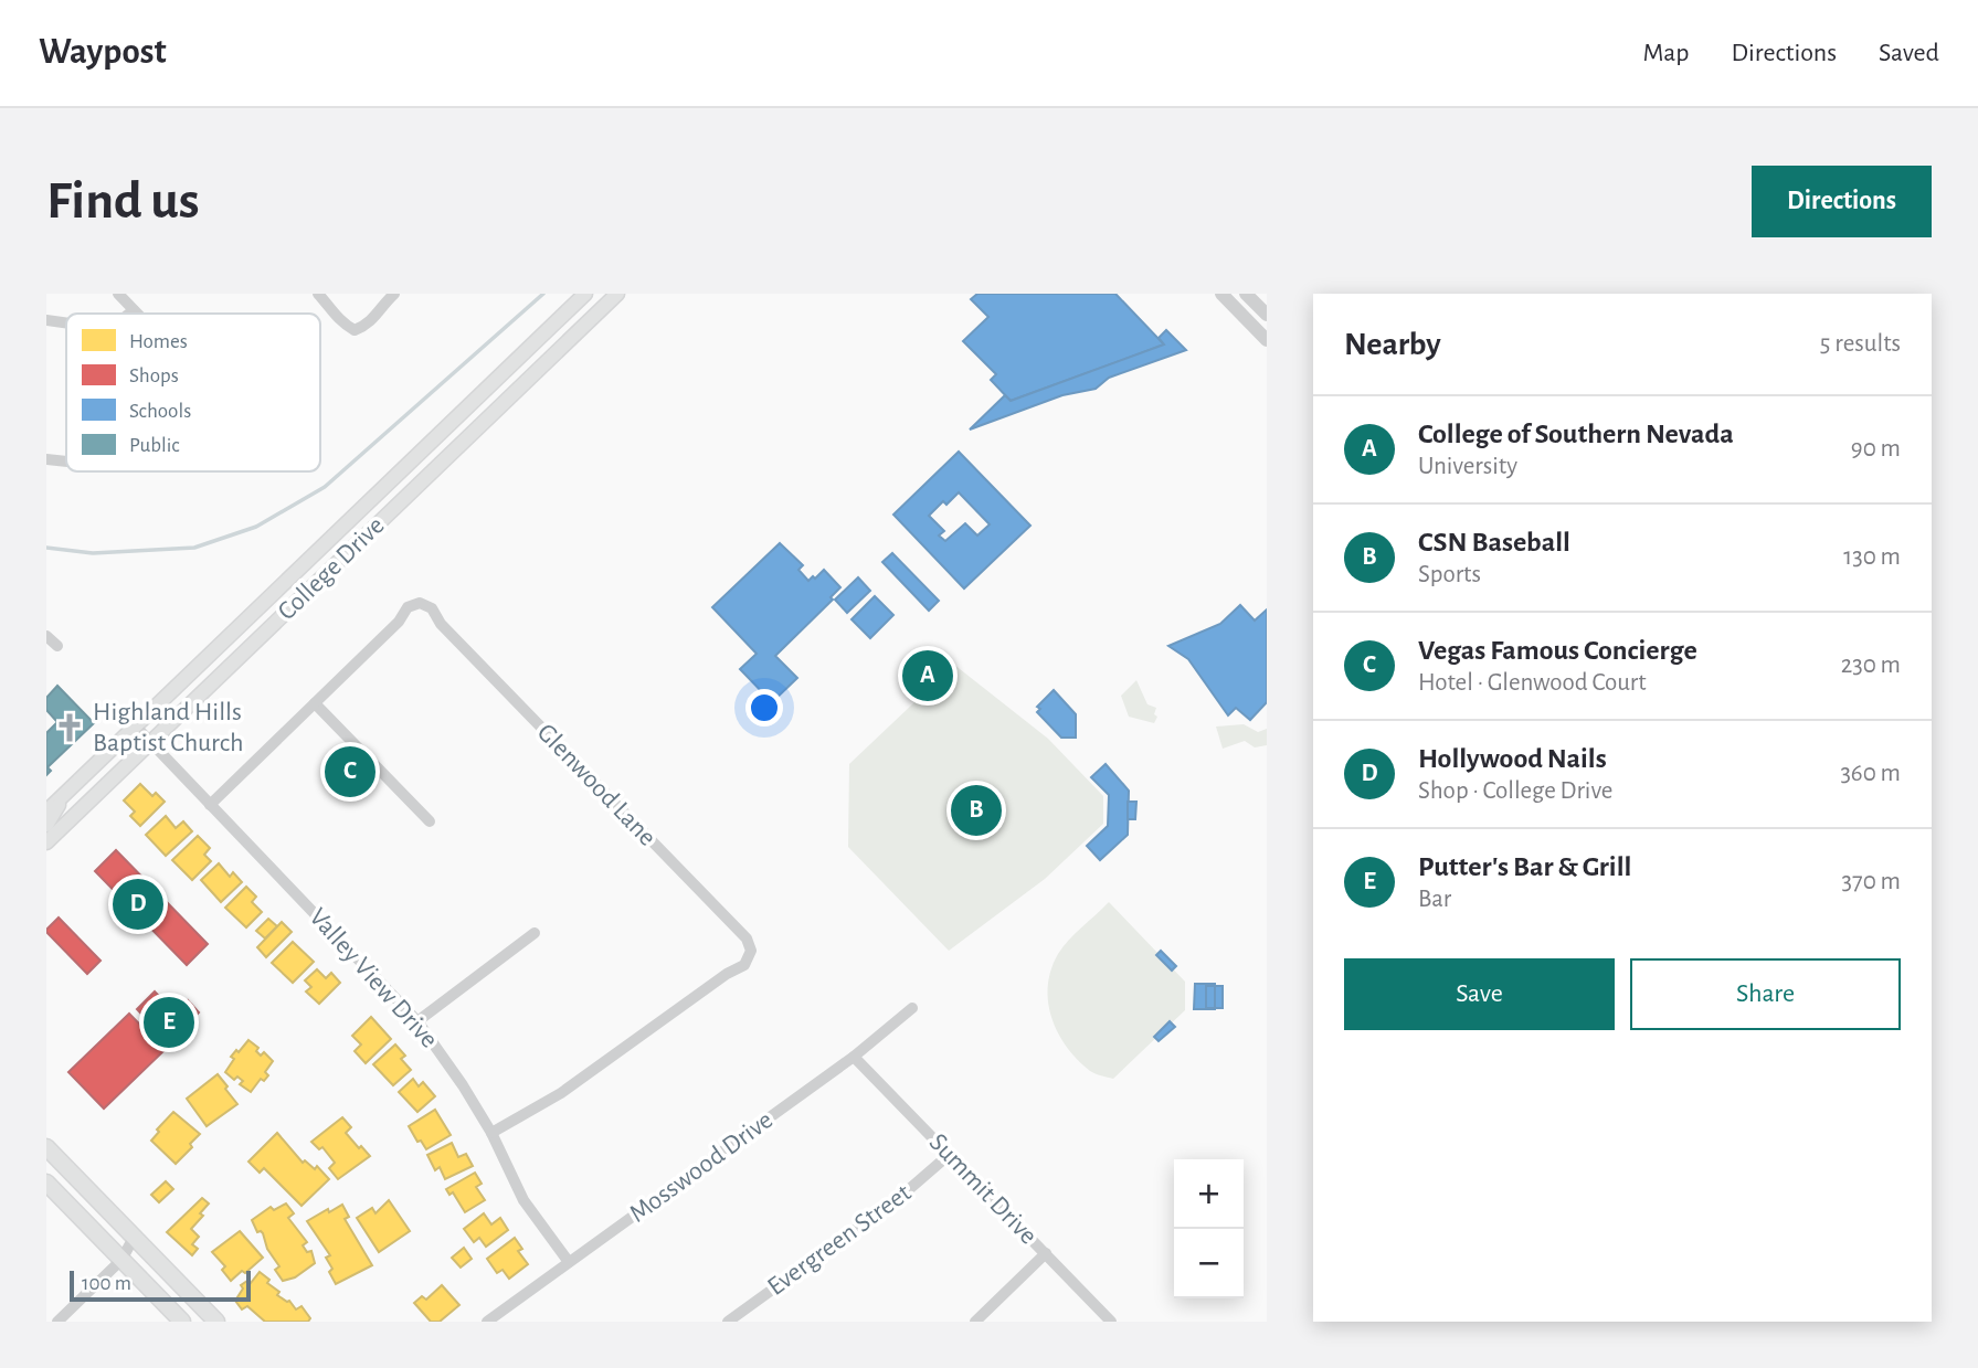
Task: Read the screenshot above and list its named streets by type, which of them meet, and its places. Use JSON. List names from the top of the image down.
{
  "streets": {
    "main road": ["College Drive"],
    "street": [
      "Glenwood Lane",
      "Valley View Drive",
      "Mosswood Drive",
      "Summit Drive",
      "Evergreen Street"
    ]
  },
  "crossings": [
    ["College Drive", "Valley View Drive"],
    ["Glenwood Lane", "Valley View Drive"],
    ["Valley View Drive", "Mosswood Drive"],
    ["Mosswood Drive", "Summit Drive"],
    ["Summit Drive", "Evergreen Street"]
  ],
  "places": {
    "church": ["Highland Hills Baptist Church"]
  },
  "legend": [
    "Homes",
    "Shops",
    "Schools",
    "Public"
  ],
  "scale_bar": "100 m",
  "page": {
    "header": "Waypost",
    "nav": ["Map", "Directions", "Saved"],
    "buttons": [
      "Directions",
      ["Save", "Share"]
    ],
    "title": "Find us",
    "heading": ["Nearby", "5 results"],
    "list": [
      {
        "mark": "A",
        "name": "College of Southern Nevada",
        "note": "University",
        "value": "90 m"
      },
      {
        "mark": "B",
        "name": "CSN Baseball",
        "note": "Sports",
        "value": "130 m"
      },
      {
        "mark": "C",
        "name": "Vegas Famous Concierge",
        "note": "Hotel · Glenwood Court",
        "value": "230 m"
      },
      {
        "mark": "D",
        "name": "Hollywood Nails",
        "note": "Shop · College Drive",
        "value": "360 m"
      },
      {
        "mark": "E",
        "name": "Putter's Bar & Grill",
        "note": "Bar",
        "value": "370 m"
      }
    ],
    "pins": [
      "A",
      "C",
      "B",
      "D",
      "E"
    ],
    "map_buttons": ["+", "−"],
    "scale": "100 m"
  }
}
